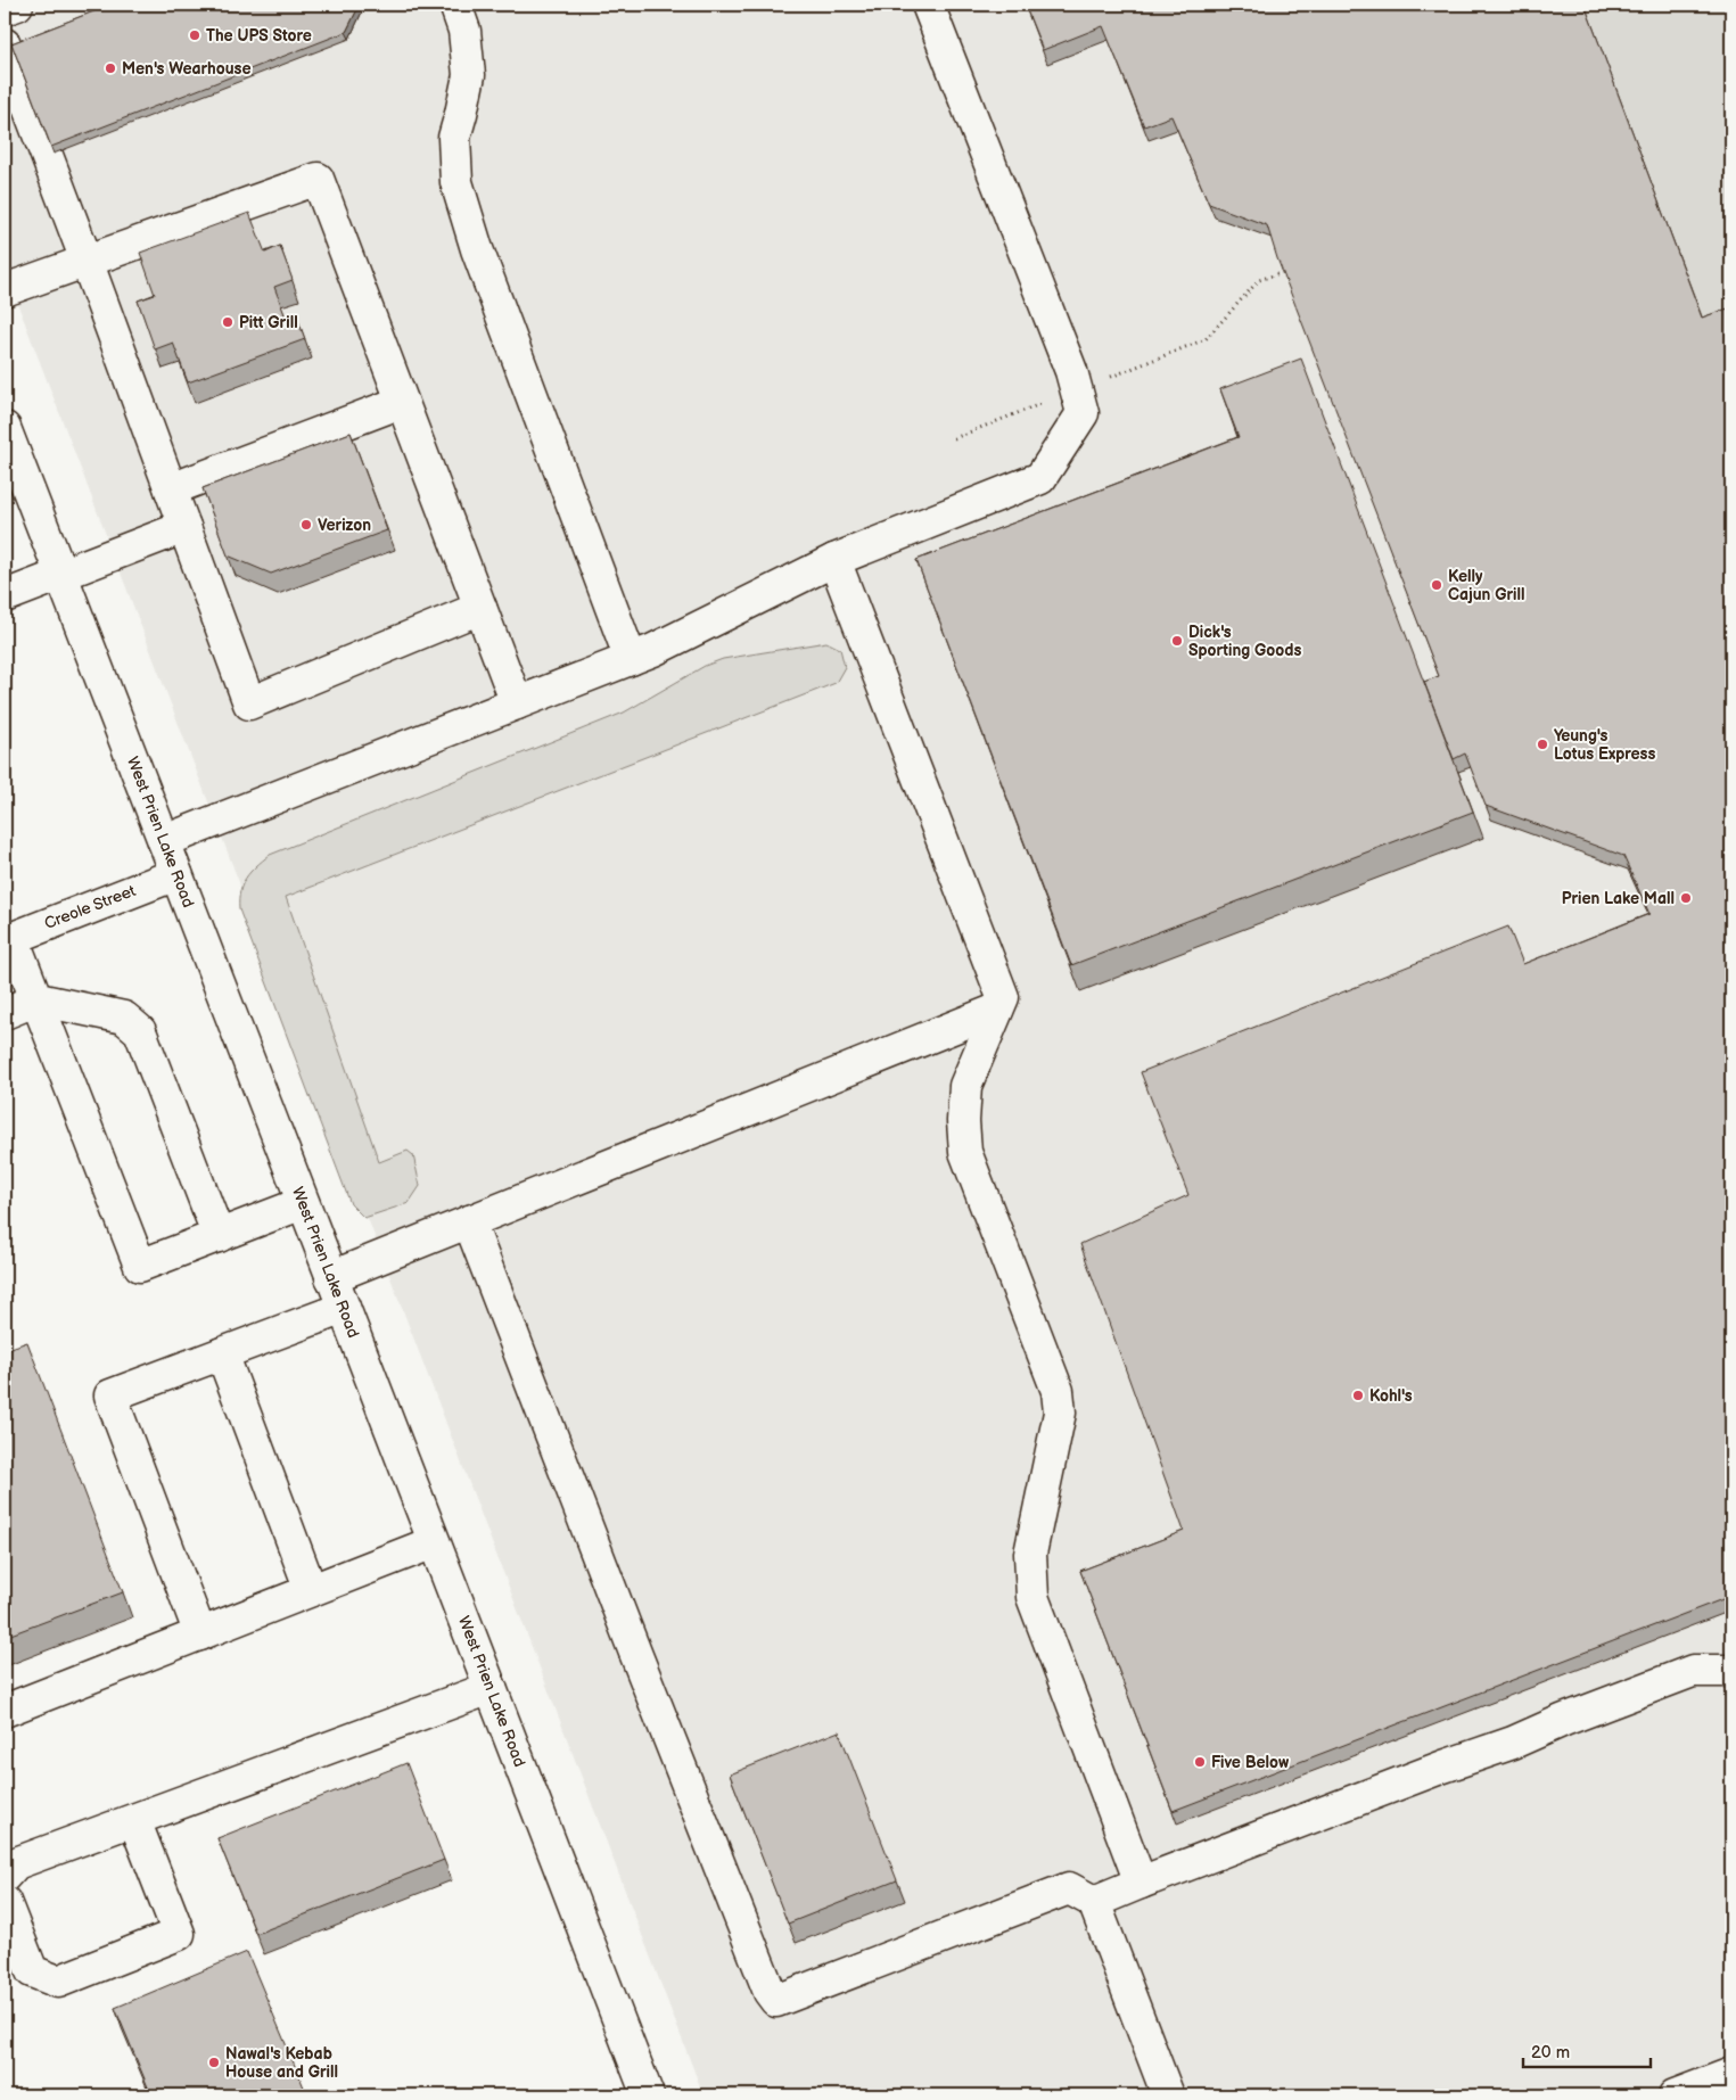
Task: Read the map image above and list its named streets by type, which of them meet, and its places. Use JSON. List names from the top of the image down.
{
  "streets": {
    "street": ["West Prien Lake Road", "Creole Street"]
  },
  "crossings": [
    ["West Prien Lake Road", "Creole Street"]
  ],
  "places": [
    "The UPS Store",
    "Men's Wearhouse",
    "Pitt Grill",
    "Verizon",
    "Kelly Cajun Grill",
    "Dick's Sporting Goods",
    "Yeung's Lotus Express",
    "Prien Lake Mall",
    "Kohl's",
    "Five Below",
    "Nawal's Kebab House and Grill"
  ],
  "scale_bar": "20 m"
}
